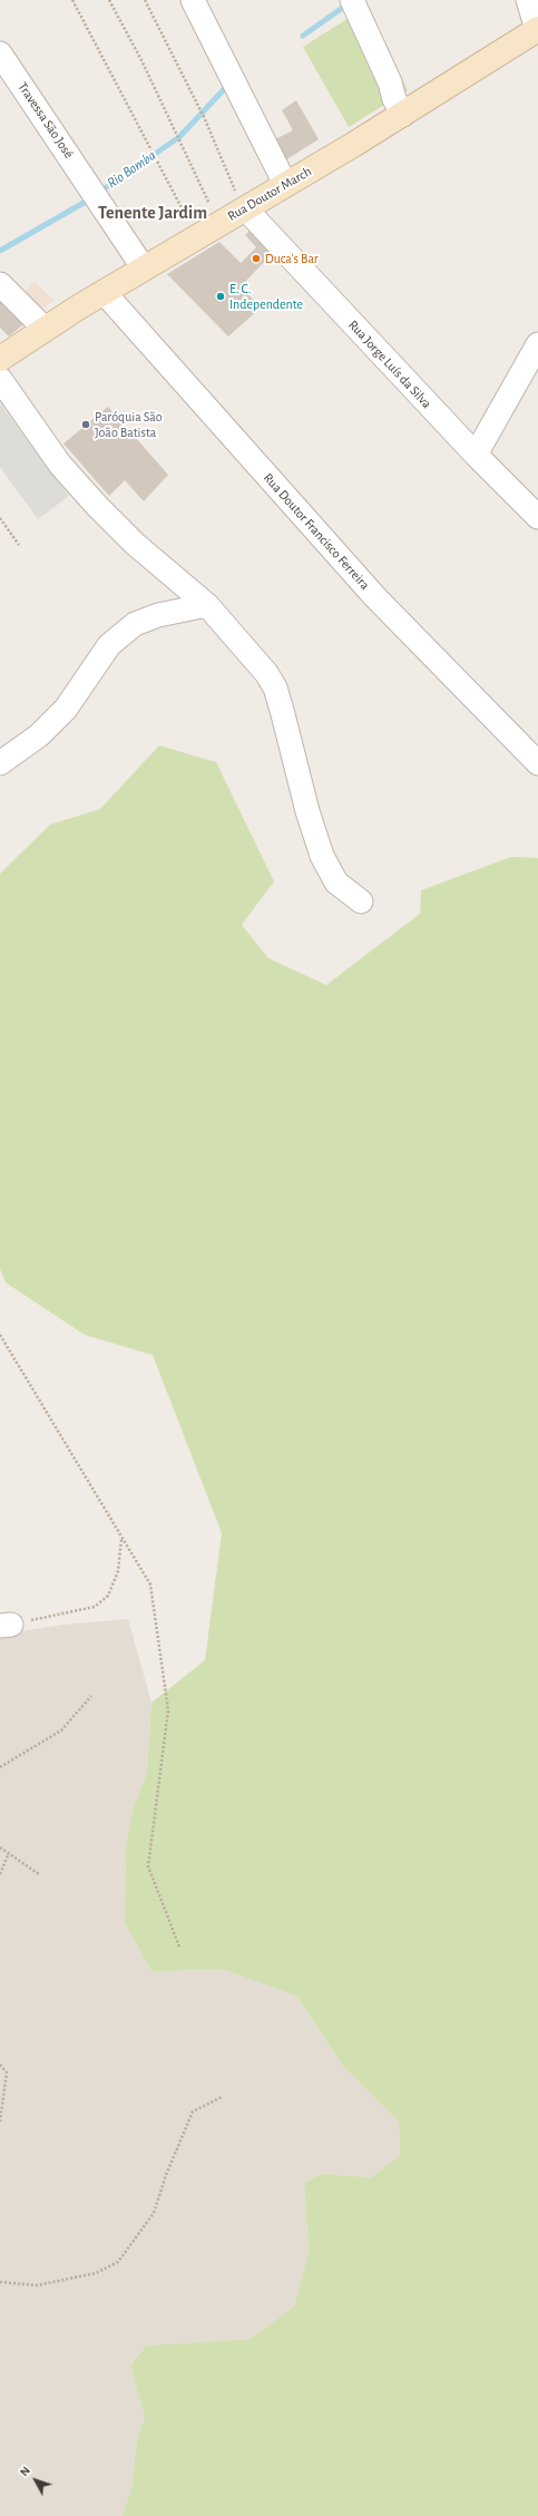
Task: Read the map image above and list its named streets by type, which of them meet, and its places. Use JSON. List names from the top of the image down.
{
  "streets": {
    "main road": ["Rua Doutor March"],
    "street": ["Travessa São José", "Rua Jorge Luís da Silva", "Rua Doutor Francisco Ferreira"]
  },
  "crossings": [
    ["Travessa São José", "Rua Doutor March"],
    ["Rua Doutor March", "Rua Jorge Luís da Silva"],
    ["Rua Doutor March", "Rua Doutor Francisco Ferreira"]
  ],
  "districts": ["Tenente Jardim"],
  "water": ["Rio Bomba"],
  "places": ["Duca's Bar", "E. C. Independente", "Paróquia São João Batista"],
  "north": "top left"
}
